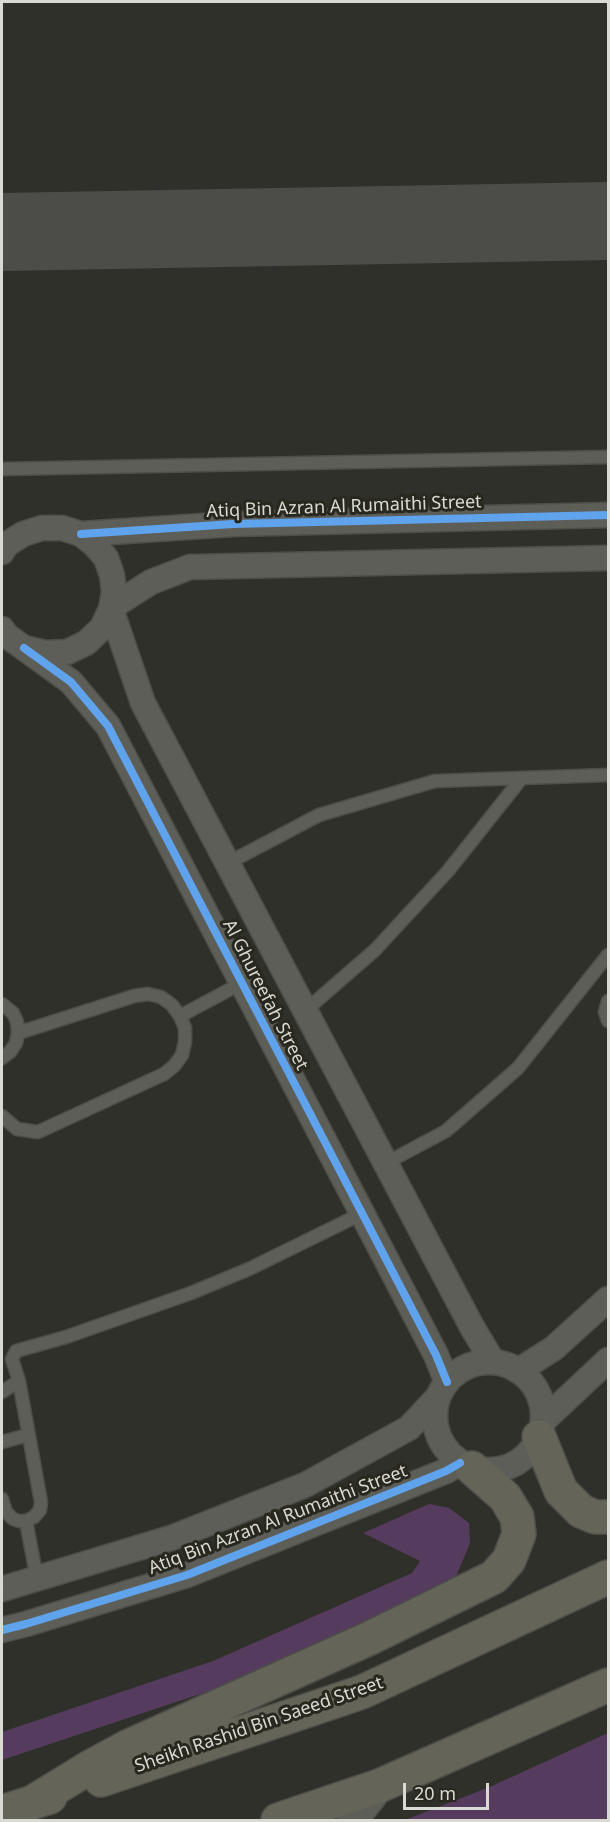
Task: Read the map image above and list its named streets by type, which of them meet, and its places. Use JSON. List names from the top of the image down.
{
  "streets": {
    "main road": ["Sheikh Rashid Bin Saeed Street"],
    "street": ["Atiq Bin Azran Al Rumaithi Street", "Al Ghureefah Street"]
  },
  "crossings": [
    ["Atiq Bin Azran Al Rumaithi Street", "Al Ghureefah Street"]
  ],
  "scale_bar": "20 m"
}
